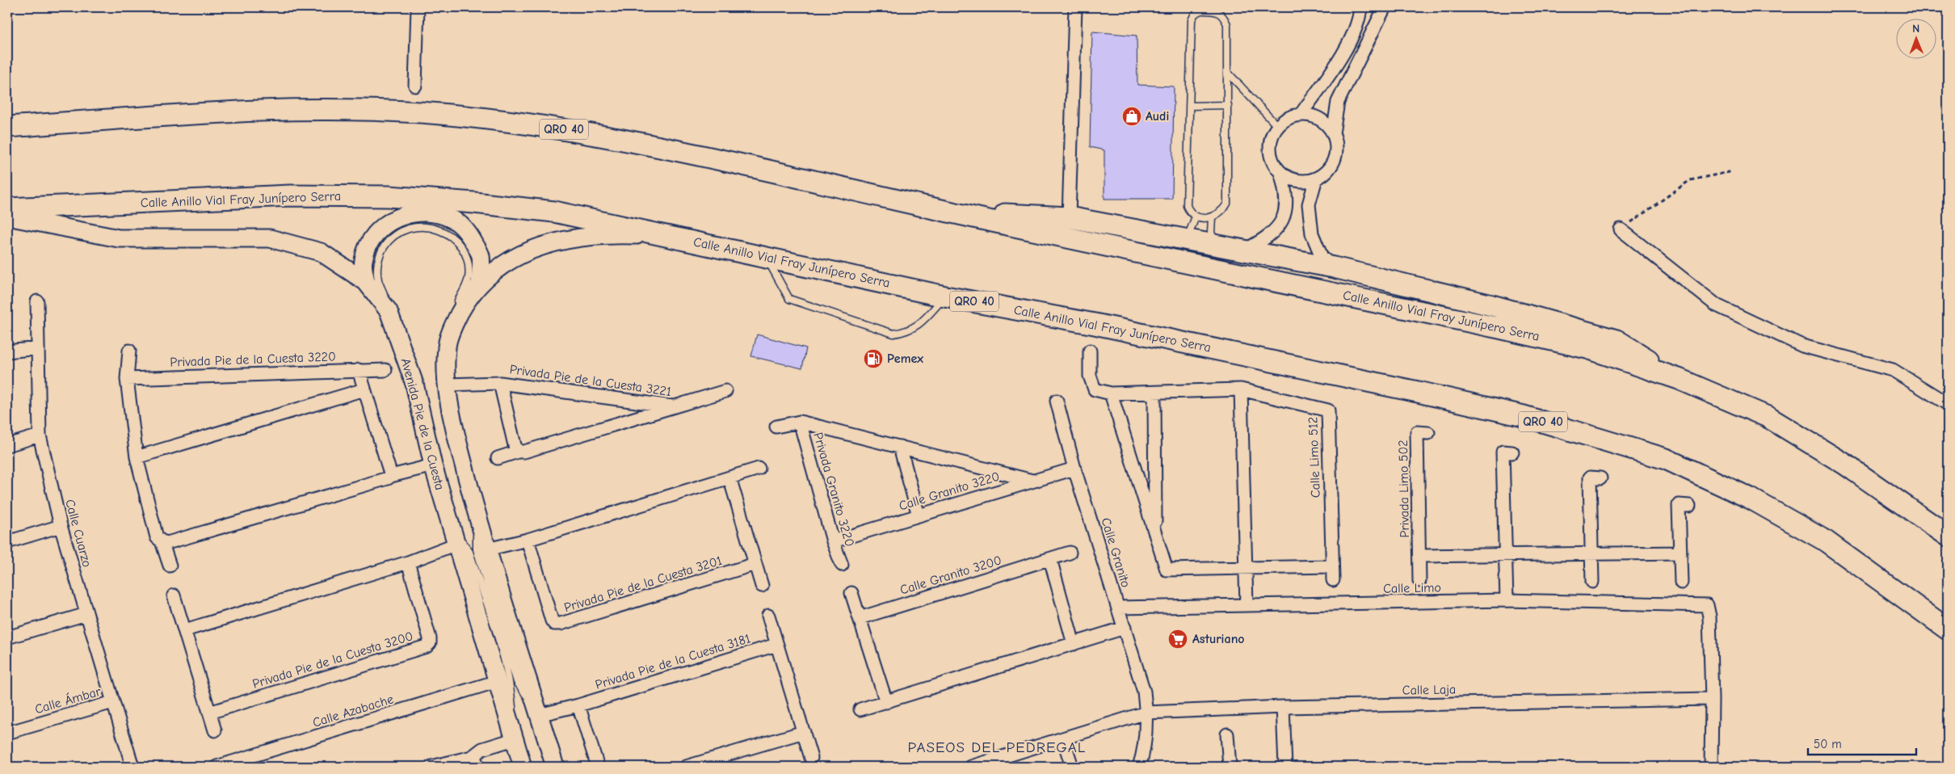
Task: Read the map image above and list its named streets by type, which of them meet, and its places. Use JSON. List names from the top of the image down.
{
  "streets": {
    "highway": ["QRO 40", "Calle Anillo Vial Fray Junípero Serra"],
    "main road": ["Avenida Pie de la Cuesta"],
    "street": [
      "Privada Pie de la Cuesta 3220",
      "Privada Pie de la Cuesta 3221",
      "Calle Limo 512",
      "Privada Limo 502",
      "Privada Granito 3220",
      "Calle Granito 3220",
      "Calle Cuarzo",
      "Calle Granito",
      "Calle Granito 3200",
      "Privada Pie de la Cuesta 3201",
      "Calle Limo",
      "Privada Pie de la Cuesta 3200",
      "Privada Pie de la Cuesta 3181",
      "Calle Laja",
      "Calle Ámbar",
      "Calle Azabache"
    ]
  },
  "crossings": [
    ["Avenida Pie de la Cuesta", "Calle Azabache"],
    ["Privada Granito 3220", "Calle Granito 3220"],
    ["Calle Granito 3220", "Calle Granito"],
    ["Calle Cuarzo", "Calle Ámbar"],
    ["Calle Granito", "Calle Limo"],
    ["Calle Granito", "Calle Laja"],
    ["Calle Limo", "Calle Laja"]
  ],
  "districts": ["PASEOS DEL PEDREGAL"],
  "places": {
    "shop": ["Audi"],
    "fuel station": ["Pemex"],
    "supermarket": ["Asturiano"]
  },
  "scale_bar": "50 m",
  "north": "top"
}
